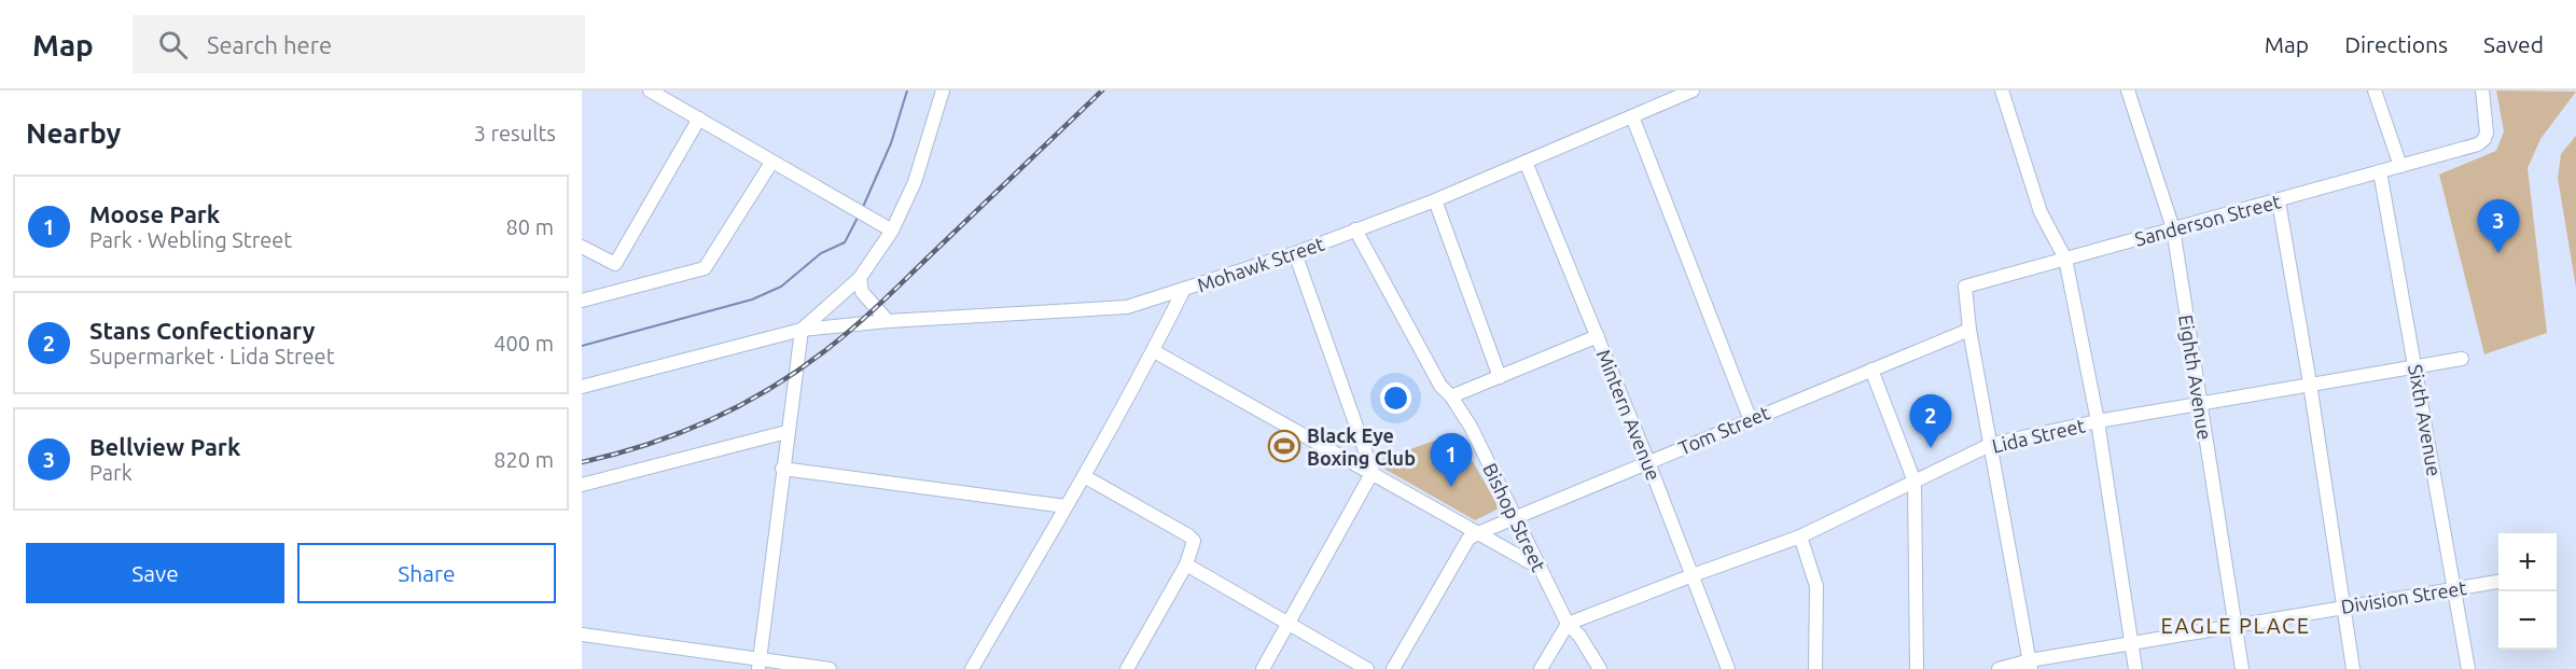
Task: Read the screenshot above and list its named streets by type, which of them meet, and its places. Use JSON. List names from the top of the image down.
{
  "streets": {
    "street": [
      "Sanderson Street",
      "Mohawk Street",
      "Eighth Avenue",
      "Mintern Avenue",
      "Sixth Avenue",
      "Tom Street",
      "Lida Street",
      "Bishop Street",
      "Division Street"
    ]
  },
  "crossings": [
    ["Sanderson Street", "Eighth Avenue"],
    ["Sanderson Street", "Sixth Avenue"],
    ["Sanderson Street", "Tom Street"],
    ["Mohawk Street", "Mintern Avenue"],
    ["Mohawk Street", "Bishop Street"],
    ["Eighth Avenue", "Lida Street"],
    ["Eighth Avenue", "Division Street"],
    ["Mintern Avenue", "Tom Street"],
    ["Mintern Avenue", "Lida Street"],
    ["Sixth Avenue", "Lida Street"],
    ["Sixth Avenue", "Division Street"],
    ["Tom Street", "Bishop Street"],
    ["Lida Street", "Bishop Street"]
  ],
  "districts": ["EAGLE PLACE"],
  "places": {
    "sports": ["Black Eye Boxing Club"]
  },
  "page": {
    "header": "Map",
    "search": "Search here",
    "nav": ["Map", "Directions", "Saved"],
    "heading": ["Nearby", "3 results"],
    "list": [
      {
        "mark": "1",
        "name": "Moose Park",
        "note": "Park · Webling Street",
        "value": "80 m"
      },
      {
        "mark": "2",
        "name": "Stans Confectionary",
        "note": "Supermarket · Lida Street",
        "value": "400 m"
      },
      {
        "mark": "3",
        "name": "Bellview Park",
        "note": "Park",
        "value": "820 m"
      }
    ],
    "pins": ["3", "2", "1"],
    "buttons": ["Save", "Share"],
    "map_buttons": ["+", "−"]
  }
}
